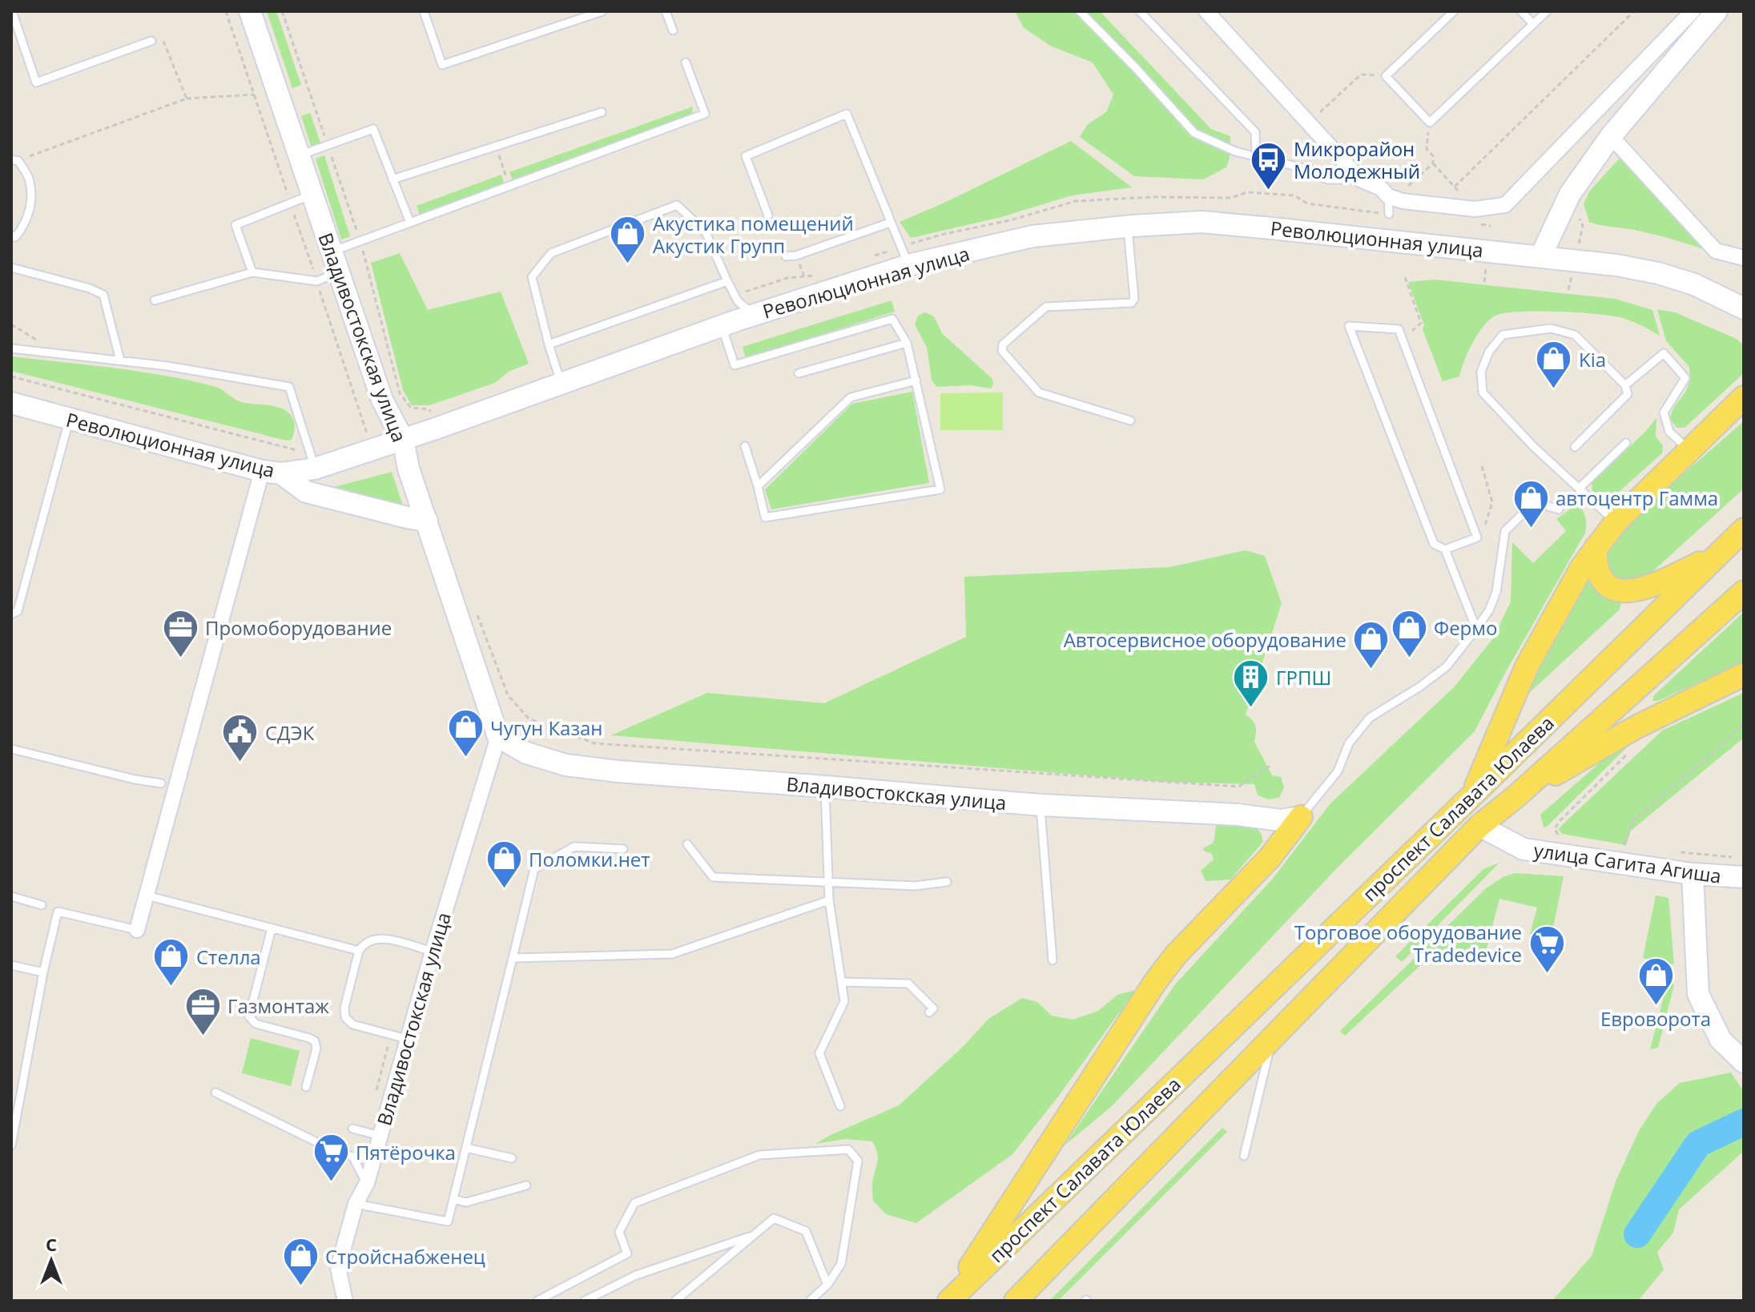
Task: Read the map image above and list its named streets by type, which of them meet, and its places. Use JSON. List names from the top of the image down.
{
  "streets": {
    "main road": [
      "Революционная улица",
      "Владивостокская улица",
      "проспект Салавата Юлаева",
      "улица Сагита Агиша"
    ]
  },
  "crossings": [
    ["Революционная улица", "Владивостокская улица"],
    ["проспект Салавата Юлаева", "улица Сагита Агиша"]
  ],
  "places": {
    "bus stop": ["Микрорайон Молодежный"],
    "shop": [
      "Акустика помещений Акустик Групп",
      "Kia",
      "автоцентр Гамма",
      "Фермо",
      "Автосервисное оборудование",
      "Чугун Казан",
      "Поломки.нет",
      "Стелла",
      "Евроворота",
      "Стройснабженец"
    ],
    "office": ["Промоборудование", "Газмонтаж"],
    "building": ["ГРПШ"],
    "public building": ["СДЭК"],
    "supermarket": ["Торговое оборудование Tradedevice", "Пятёрочка"]
  },
  "north": "top"
}
